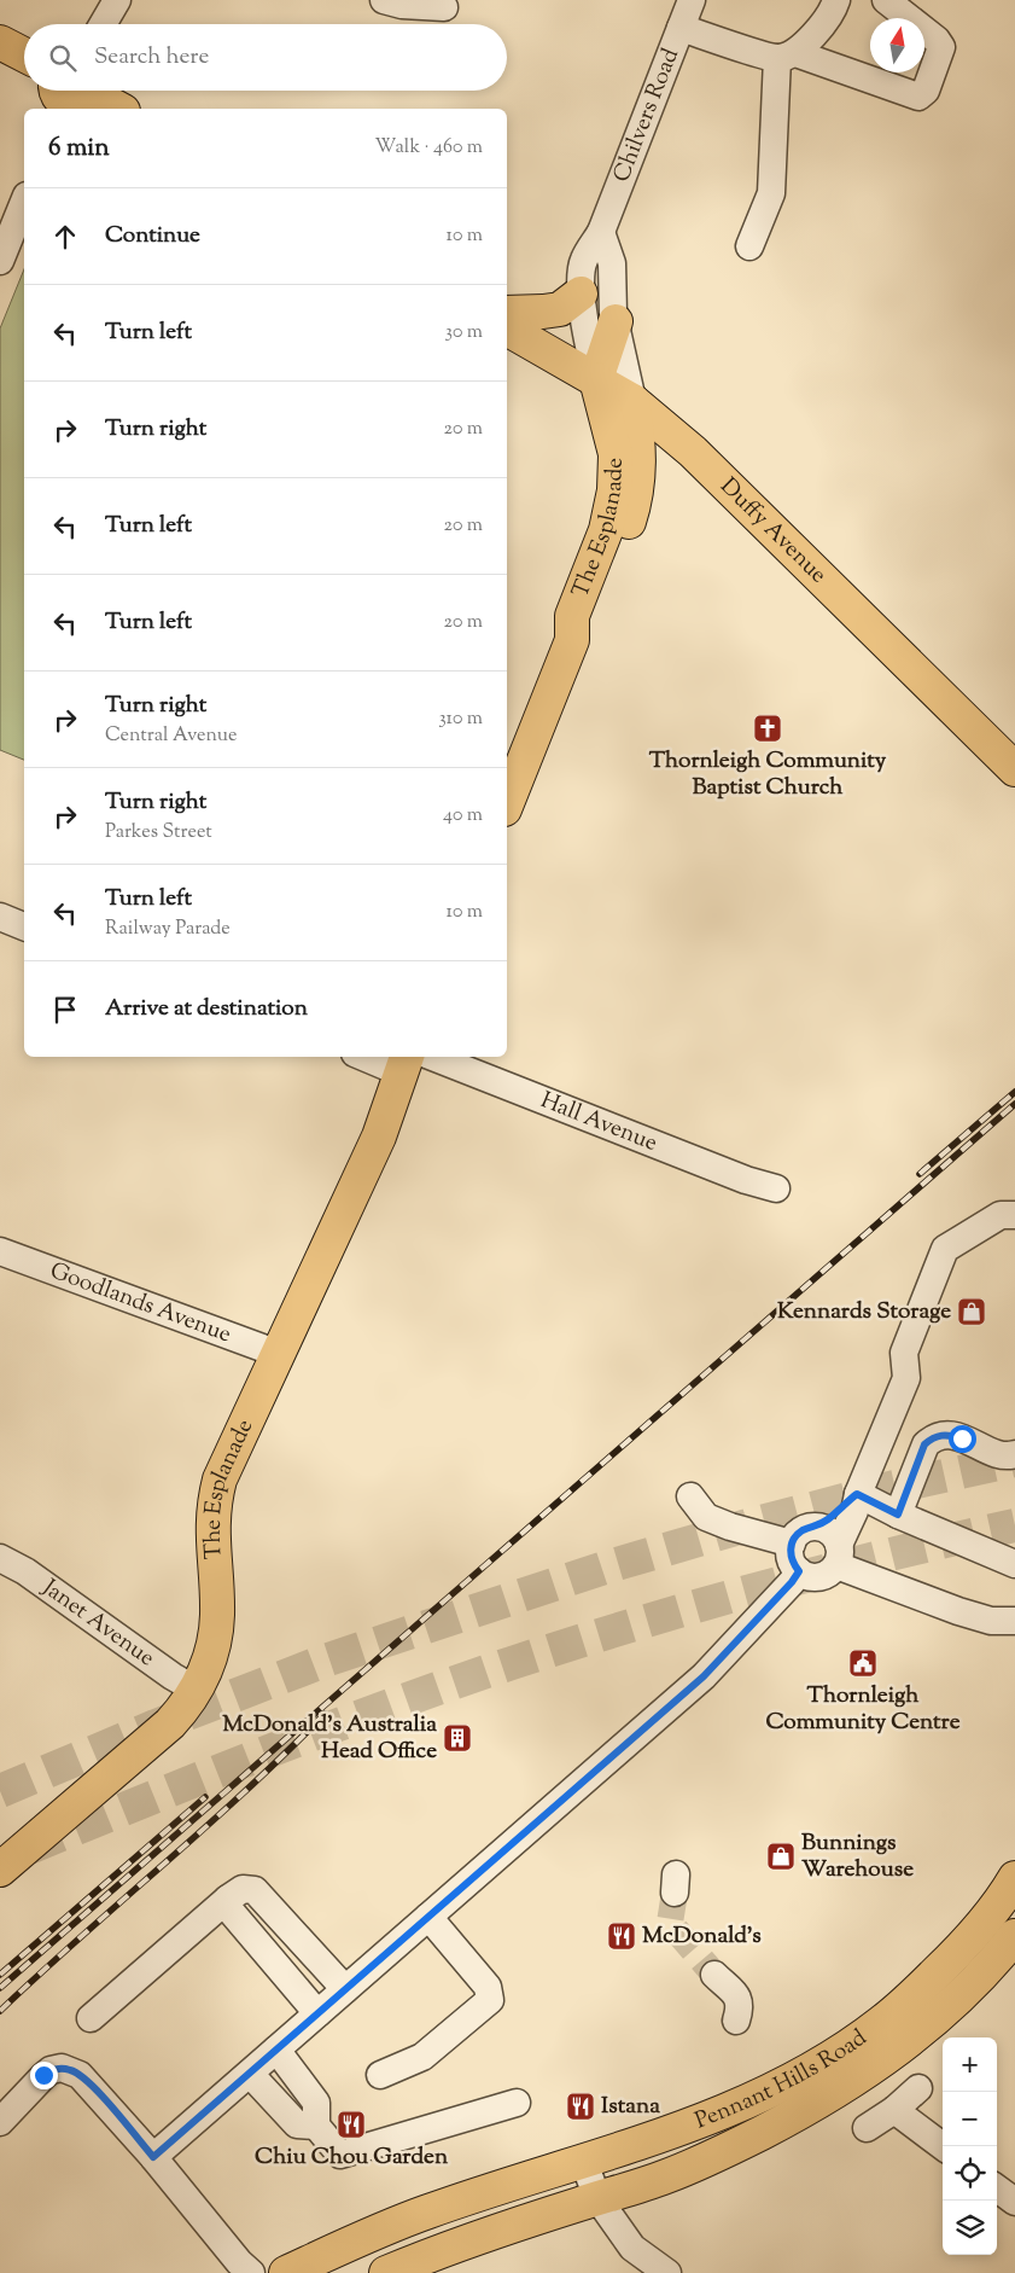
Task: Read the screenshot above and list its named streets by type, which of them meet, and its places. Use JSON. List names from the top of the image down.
{
  "streets": {
    "main road": ["The Esplanade", "Duffy Avenue", "Pennant Hills Road"],
    "street": [
      "Chilvers Road",
      "Hall Avenue",
      "Goodlands Avenue",
      "Janet Avenue"
    ]
  },
  "crossings": [
    ["Chilvers Road", "The Esplanade"],
    ["Chilvers Road", "Duffy Avenue"],
    ["The Esplanade", "Duffy Avenue"],
    ["The Esplanade", "Hall Avenue"],
    ["The Esplanade", "Goodlands Avenue"],
    ["The Esplanade", "Janet Avenue"]
  ],
  "places": {
    "church": ["Thornleigh Community Baptist Church"],
    "shop": ["Kennards Storage", "Bunnings Warehouse"],
    "public building": ["Thornleigh Community Centre"],
    "building": ["McDonald's Australia Head Office"],
    "restaurant": ["McDonald's", "Istana", "Chiu Chou Garden"]
  },
  "north": "top",
  "page": {
    "search": "Search here",
    "heading": ["6 min", "Walk · 460 m"],
    "list": [
      ["Continue", "10 m"],
      ["Turn left", "30 m"],
      ["Turn right", "20 m"],
      ["Turn left", "20 m"],
      ["Turn left", "20 m"],
      ["Turn right", "Central Avenue", "310 m"],
      ["Turn right", "Parkes Street", "40 m"],
      ["Turn left", "Railway Parade", "10 m"],
      "Arrive at destination"
    ],
    "map_buttons": ["+", "−"]
  }
}
